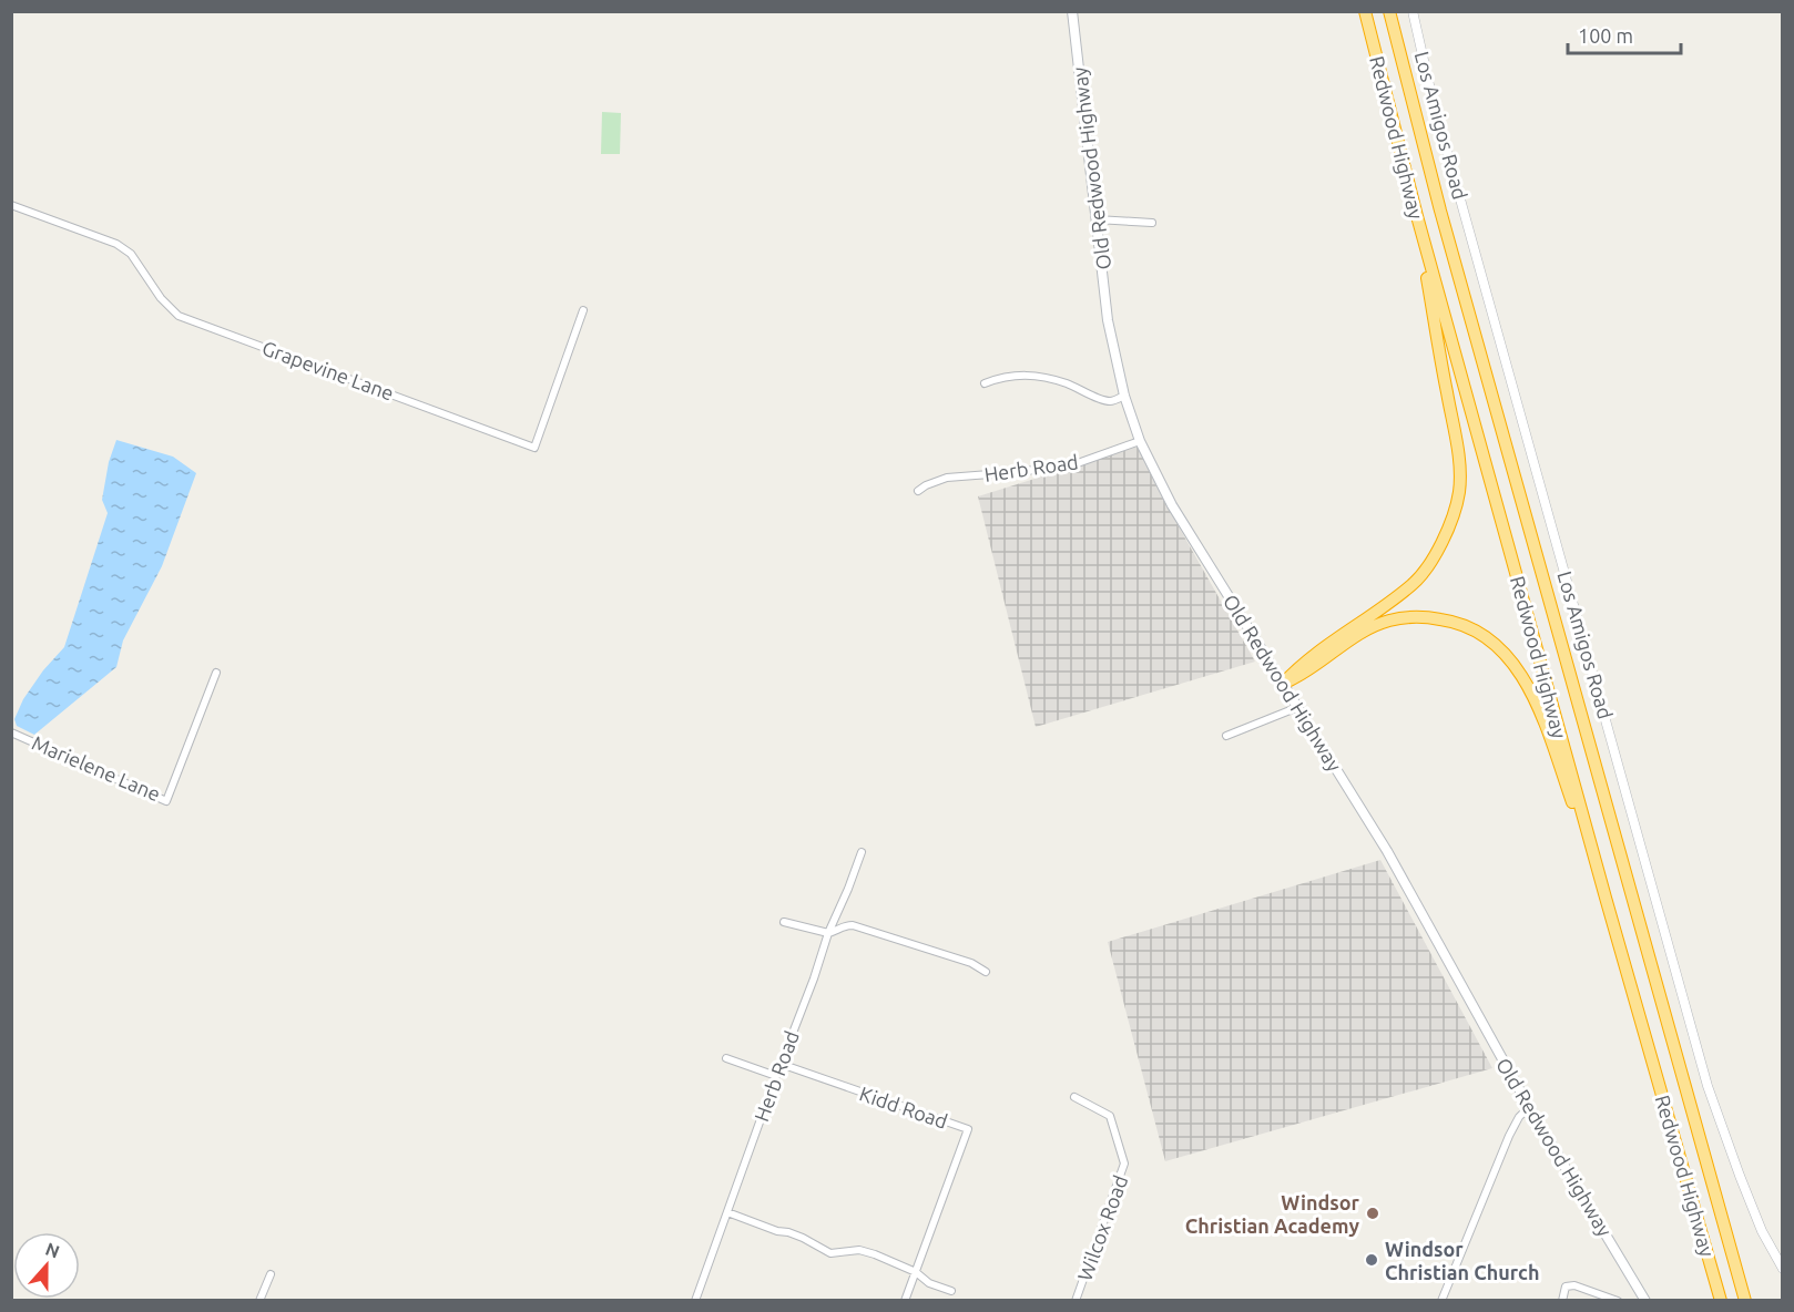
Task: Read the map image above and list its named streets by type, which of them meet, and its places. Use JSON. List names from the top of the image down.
{
  "streets": {
    "highway": ["Redwood Highway"],
    "main road": ["Old Redwood Highway"],
    "street": [
      "Los Amigos Road",
      "Grapevine Lane",
      "Herb Road",
      "Marielene Lane",
      "Kidd Road",
      "Wilcox Road"
    ]
  },
  "crossings": [
    ["Old Redwood Highway", "Herb Road"],
    ["Herb Road", "Kidd Road"]
  ],
  "places": ["Windsor Christian Academy", "Windsor Christian Church"],
  "scale_bar": "100 m",
  "north": "top"
}
